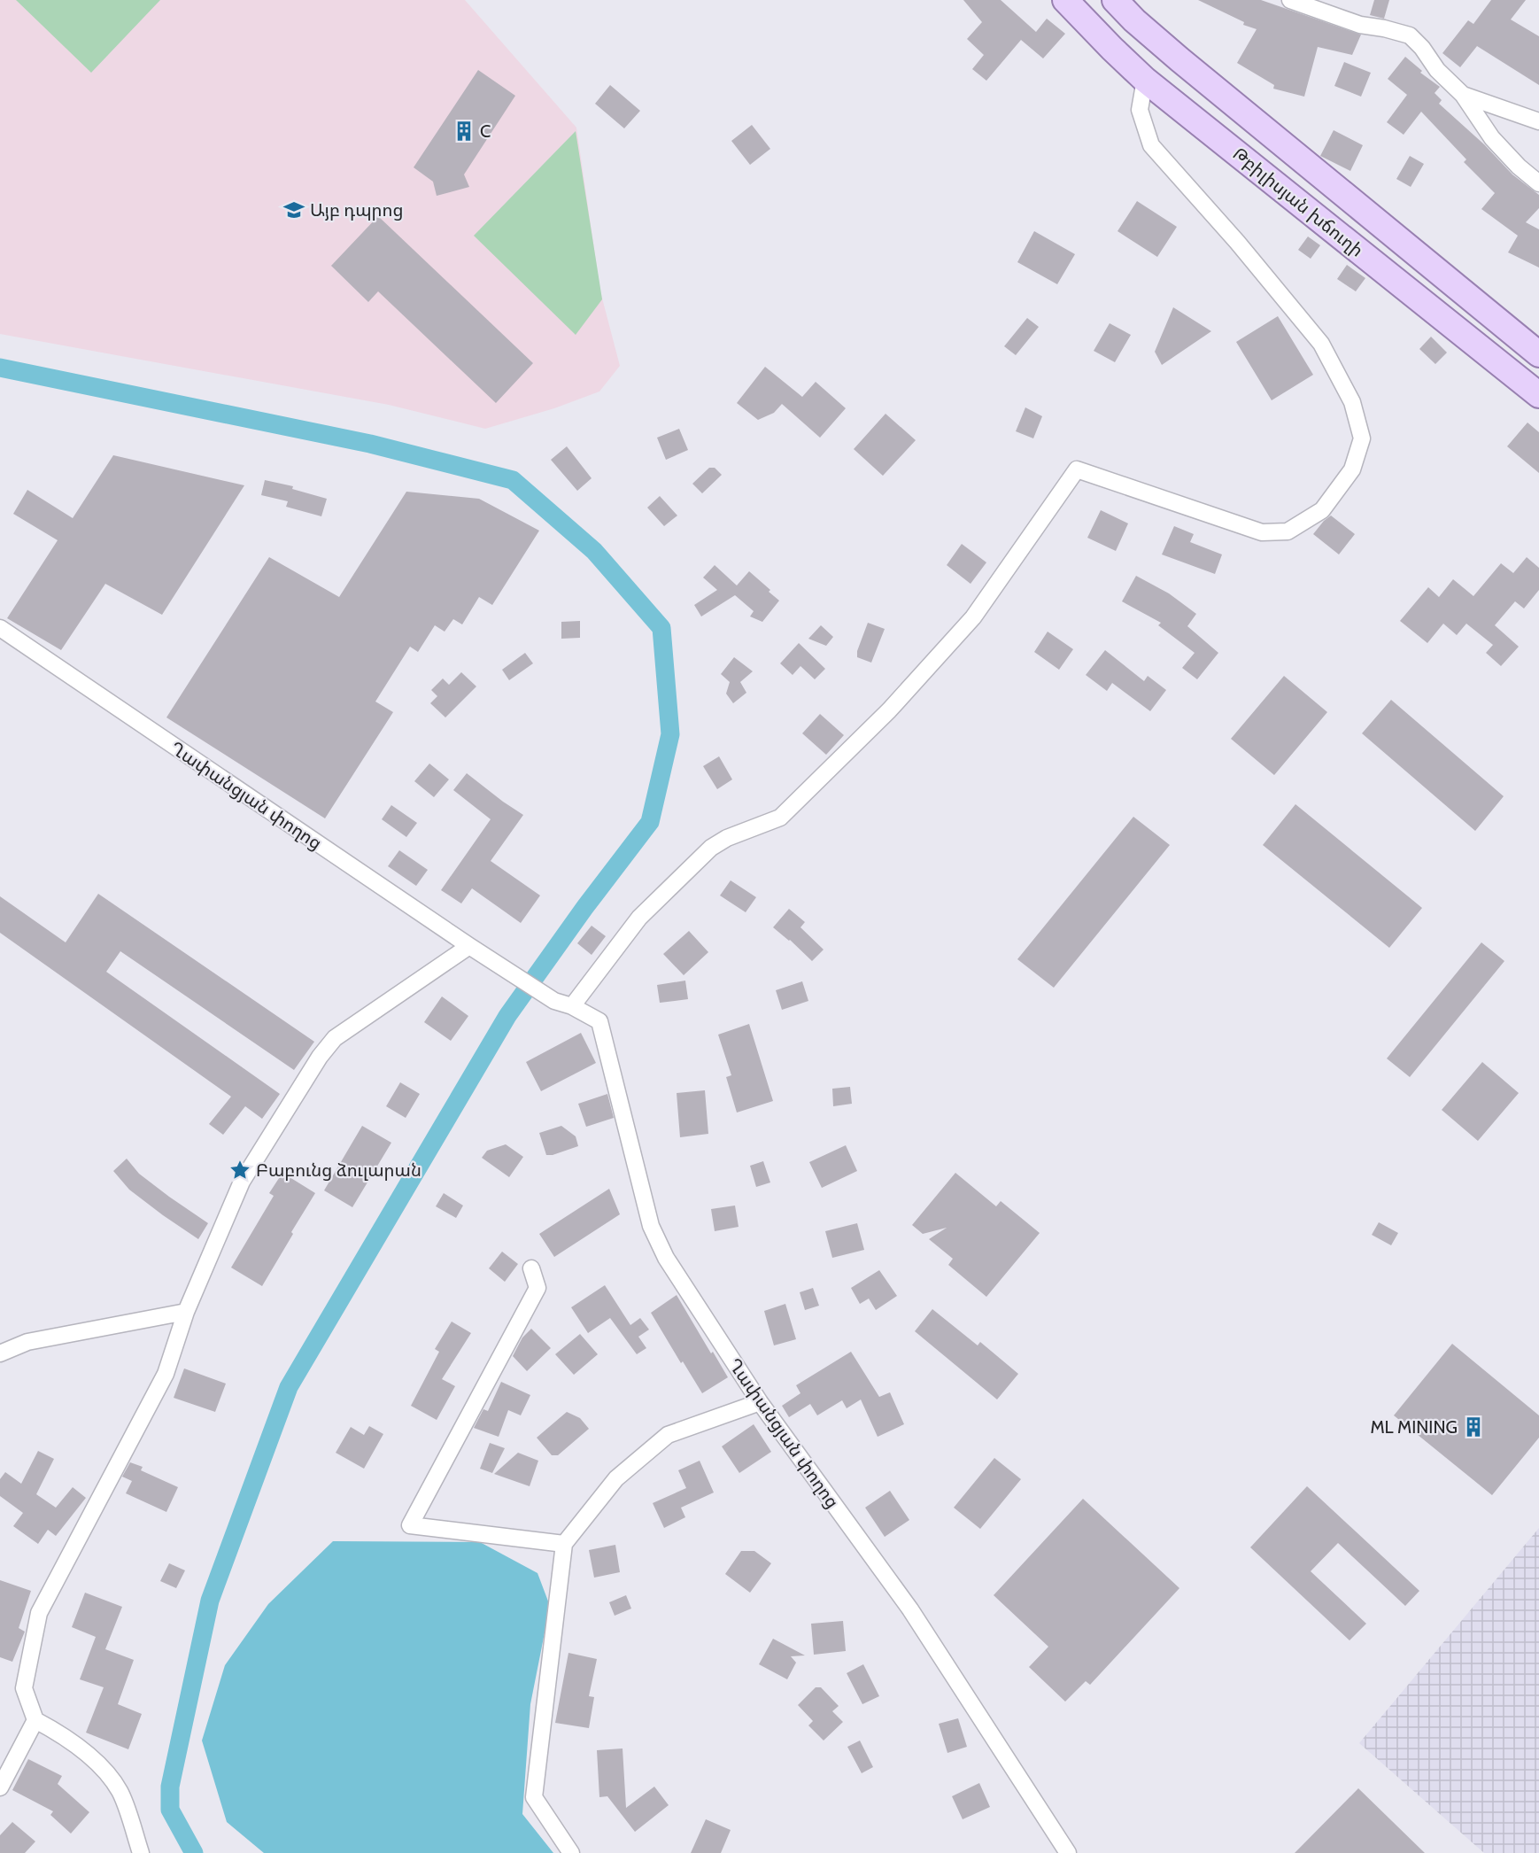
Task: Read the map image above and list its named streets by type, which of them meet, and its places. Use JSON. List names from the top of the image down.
{
  "streets": {
    "main road": ["Թբիլիսյան խճուղի"],
    "street": ["Ղափանցյան փողոց"]
  },
  "places": {
    "building": ["C", "ML MINING"],
    "school or university": ["Այբ դպրոց"],
    "place": ["Բաբունց ձուլարան"]
  }
}
